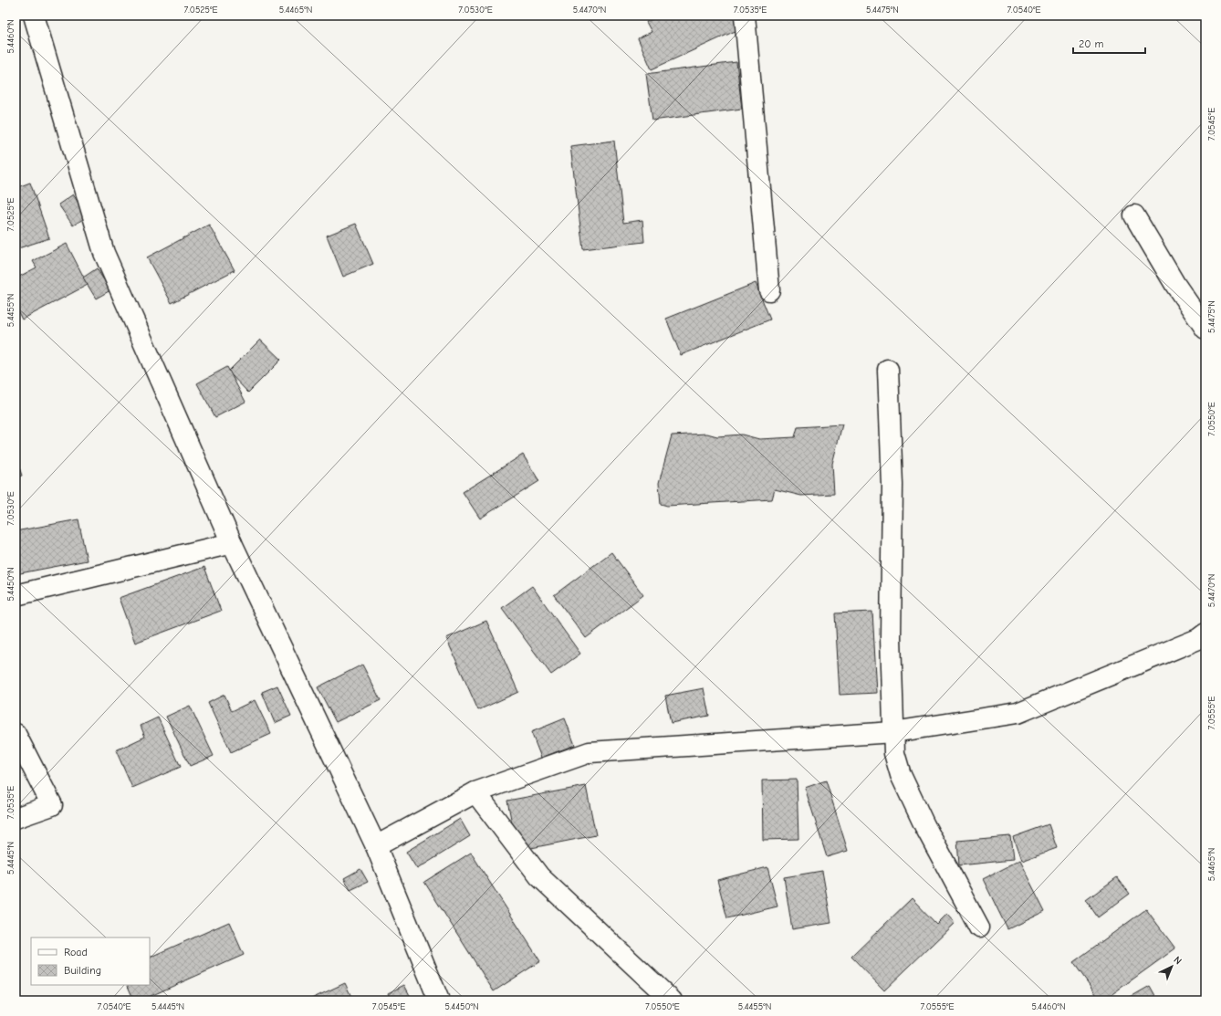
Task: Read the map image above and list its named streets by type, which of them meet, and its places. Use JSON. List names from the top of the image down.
{
  "legend": ["Road", "Building"],
  "scale_bar": "20 m",
  "north": "top right",
  "coordinates": [
    "7.0525°E",
    "5.4465°N",
    "7.0530°E",
    "5.4470°N",
    "7.0535°E",
    "5.4475°N",
    "7.0540°E",
    "5.4460°N",
    "7.0545°E",
    "5.4455°N",
    "7.0550°E",
    "5.4450°N",
    "7.0555°E",
    "5.4445°N"
  ]
}
